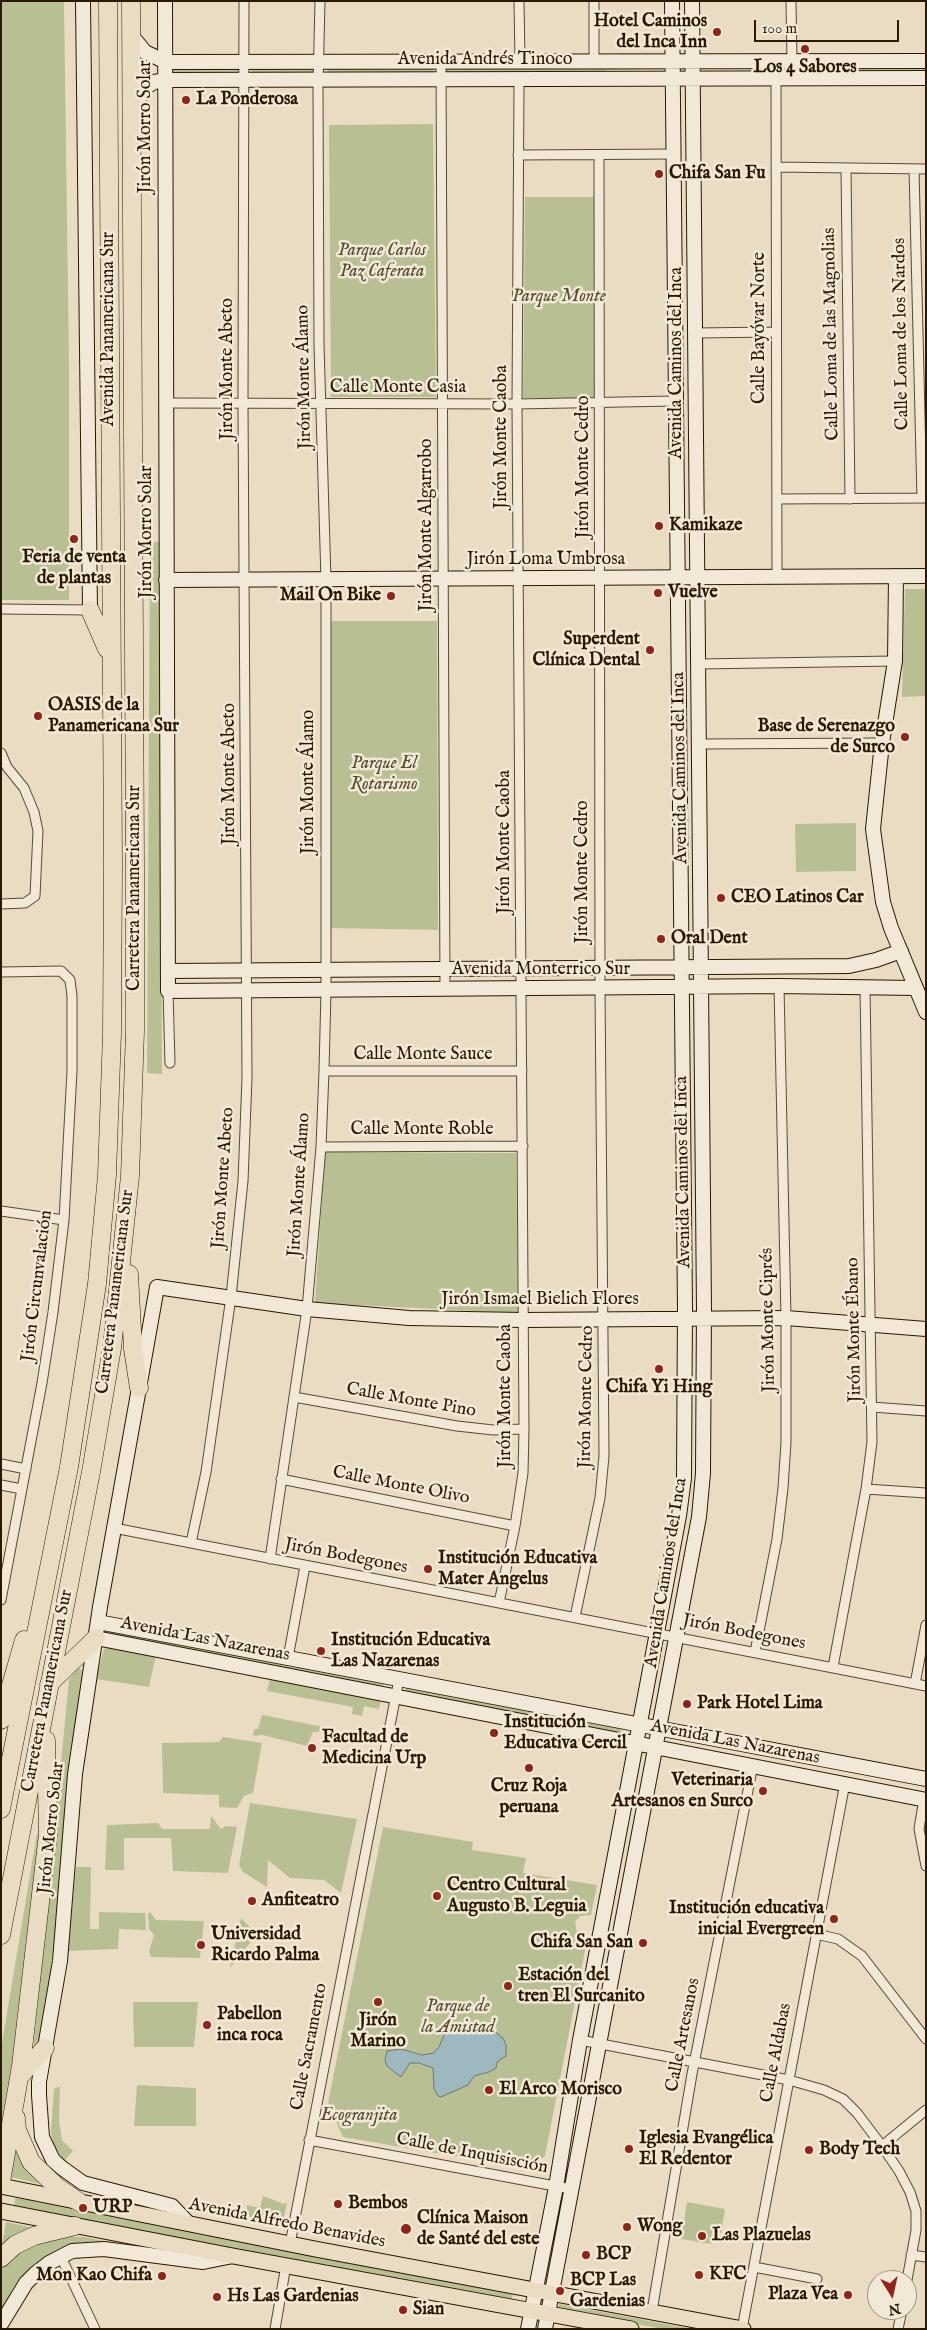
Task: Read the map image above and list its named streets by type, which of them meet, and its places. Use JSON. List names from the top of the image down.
{
  "streets": {
    "highway": ["Avenida Panamericana Sur", "Carretera Panamericana Sur"],
    "main road": ["Avenida Alfredo Benavides"],
    "street": [
      "Avenida Andrés Tinoco",
      "Jirón Morro Solar",
      "Calle Bayóvar Norte",
      "Calle Loma de las Magnolias",
      "Calle Loma de los Nardos",
      "Avenida Caminos del Inca",
      "Jirón Monte Abeto",
      "Jirón Monte Álamo",
      "Calle Monte Casia",
      "Jirón Monte Caoba",
      "Jirón Monte Cedro",
      "Jirón Monte Algarrobo",
      "Jirón Loma Umbrosa",
      "Avenida Monterrico Sur",
      "Calle Monte Sauce",
      "Calle Monte Roble",
      "Jirón Circunvalación",
      "Jirón Ismael Bielich Flores",
      "Jirón Monte Ciprés",
      "Jirón Monte Ébano",
      "Calle Monte Pino",
      "Calle Monte Olivo",
      "Jirón Bodegones",
      "Avenida Las Nazarenas",
      "Calle Artesanos",
      "Calle Sacramento",
      "Calle Aldabas",
      "Calle de Inquisisción"
    ]
  },
  "crossings": [
    ["Avenida Andrés Tinoco", "Jirón Morro Solar"],
    ["Avenida Andrés Tinoco", "Calle Bayóvar Norte"],
    ["Avenida Andrés Tinoco", "Avenida Panamericana Sur"],
    ["Avenida Andrés Tinoco", "Avenida Caminos del Inca"],
    ["Avenida Andrés Tinoco", "Jirón Monte Abeto"],
    ["Avenida Andrés Tinoco", "Jirón Monte Álamo"],
    ["Avenida Andrés Tinoco", "Jirón Monte Caoba"],
    ["Avenida Andrés Tinoco", "Jirón Monte Algarrobo"],
    ["Jirón Morro Solar", "Calle Monte Casia"],
    ["Jirón Morro Solar", "Jirón Loma Umbrosa"],
    ["Jirón Morro Solar", "Avenida Monterrico Sur"],
    ["Jirón Morro Solar", "Jirón Ismael Bielich Flores"],
    ["Jirón Morro Solar", "Jirón Bodegones"],
    ["Jirón Morro Solar", "Avenida Las Nazarenas"],
    ["Jirón Morro Solar", "Avenida Alfredo Benavides"],
    ["Calle Bayóvar Norte", "Jirón Loma Umbrosa"],
    ["Avenida Panamericana Sur", "Carretera Panamericana Sur"],
    ["Avenida Caminos del Inca", "Calle Monte Casia"],
    ["Avenida Caminos del Inca", "Jirón Loma Umbrosa"],
    ["Avenida Caminos del Inca", "Avenida Monterrico Sur"],
    ["Avenida Caminos del Inca", "Jirón Ismael Bielich Flores"],
    ["Avenida Caminos del Inca", "Jirón Bodegones"],
    ["Avenida Caminos del Inca", "Avenida Las Nazarenas"],
    ["Avenida Caminos del Inca", "Calle de Inquisisción"],
    ["Avenida Caminos del Inca", "Avenida Alfredo Benavides"],
    ["Jirón Monte Abeto", "Calle Monte Casia"],
    ["Jirón Monte Abeto", "Jirón Loma Umbrosa"],
    ["Jirón Monte Abeto", "Avenida Monterrico Sur"],
    ["Jirón Monte Abeto", "Jirón Ismael Bielich Flores"],
    ["Jirón Monte Abeto", "Jirón Bodegones"],
    ["Jirón Monte Álamo", "Calle Monte Casia"],
    ["Jirón Monte Álamo", "Jirón Loma Umbrosa"],
    ["Jirón Monte Álamo", "Avenida Monterrico Sur"],
    ["Jirón Monte Álamo", "Calle Monte Sauce"],
    ["Jirón Monte Álamo", "Calle Monte Roble"],
    ["Jirón Monte Álamo", "Jirón Ismael Bielich Flores"],
    ["Jirón Monte Álamo", "Calle Monte Pino"],
    ["Jirón Monte Álamo", "Calle Monte Olivo"],
    ["Jirón Monte Álamo", "Jirón Bodegones"],
    ["Calle Monte Casia", "Jirón Monte Caoba"],
    ["Calle Monte Casia", "Jirón Monte Cedro"],
    ["Calle Monte Casia", "Jirón Monte Algarrobo"],
    ["Jirón Monte Caoba", "Jirón Loma Umbrosa"],
    ["Jirón Monte Caoba", "Avenida Monterrico Sur"],
    ["Jirón Monte Caoba", "Calle Monte Sauce"],
    ["Jirón Monte Caoba", "Calle Monte Roble"],
    ["Jirón Monte Caoba", "Jirón Ismael Bielich Flores"],
    ["Jirón Monte Caoba", "Calle Monte Pino"],
    ["Jirón Monte Caoba", "Calle Monte Olivo"],
    ["Jirón Monte Caoba", "Jirón Bodegones"],
    ["Jirón Monte Cedro", "Jirón Loma Umbrosa"],
    ["Jirón Monte Cedro", "Avenida Monterrico Sur"],
    ["Jirón Monte Cedro", "Jirón Ismael Bielich Flores"],
    ["Jirón Monte Cedro", "Jirón Bodegones"],
    ["Jirón Monte Algarrobo", "Jirón Loma Umbrosa"],
    ["Jirón Monte Algarrobo", "Avenida Monterrico Sur"],
    ["Avenida Monterrico Sur", "Jirón Monte Ciprés"],
    ["Avenida Monterrico Sur", "Jirón Monte Ébano"],
    ["Jirón Ismael Bielich Flores", "Jirón Monte Ciprés"],
    ["Jirón Ismael Bielich Flores", "Jirón Monte Ébano"],
    ["Jirón Monte Ciprés", "Jirón Bodegones"],
    ["Jirón Monte Ébano", "Jirón Bodegones"],
    ["Avenida Las Nazarenas", "Calle Artesanos"],
    ["Avenida Las Nazarenas", "Calle Sacramento"],
    ["Avenida Las Nazarenas", "Calle Aldabas"],
    ["Calle Artesanos", "Avenida Alfredo Benavides"],
    ["Calle Sacramento", "Calle de Inquisisción"],
    ["Calle Sacramento", "Avenida Alfredo Benavides"],
    ["Calle Aldabas", "Avenida Alfredo Benavides"]
  ],
  "parks": [
    "Parque Carlos Paz Caferata",
    "Parque Monte",
    "Parque El Rotarismo",
    "Parque de la Amistad",
    "Ecogranjita"
  ],
  "places": [
    "Hotel Caminos del Inca Inn",
    "Los 4 Sabores",
    "La Ponderosa",
    "Chifa San Fu",
    "Kamikaze",
    "Feria de venta de plantas",
    "Vuelve",
    "Mail On Bike",
    "Superdent Clínica Dental",
    "OASIS de la Panamericana Sur",
    "Base de Serenazgo de Surco",
    "CEO Latinos Car",
    "Oral Dent",
    "Chifa Yi Hing",
    "Institución Educativa Mater Angelus",
    "Institución Educativa Las Nazarenas",
    "Park Hotel Lima",
    "Institución Educativa Cercil",
    "Facultad de Medicina Urp",
    "Cruz Roja peruana",
    "Veterinaria Artesanos en Surco",
    "Centro Cultural Augusto B. Leguia",
    "Anfiteatro",
    "Institución educativa inicial Evergreen",
    "Chifa San San",
    "Universidad Ricardo Palma",
    "Estación del tren El Surcanito",
    "Jirón Marino",
    "Pabellon inca roca",
    "El Arco Morisco",
    "Iglesia Evangélica El Redentor",
    "Body Tech",
    "Bembos",
    "URP",
    "Wong",
    "Clínica Maison de Santé del este",
    "Las Plazuelas",
    "BCP",
    "KFC",
    "Mon Kao Chifa",
    "BCP Las Gardenias",
    "Plaza Vea",
    "Hs Las Gardenias",
    "Sian"
  ],
  "scale_bar": "100 m",
  "north": "bottom"
}
